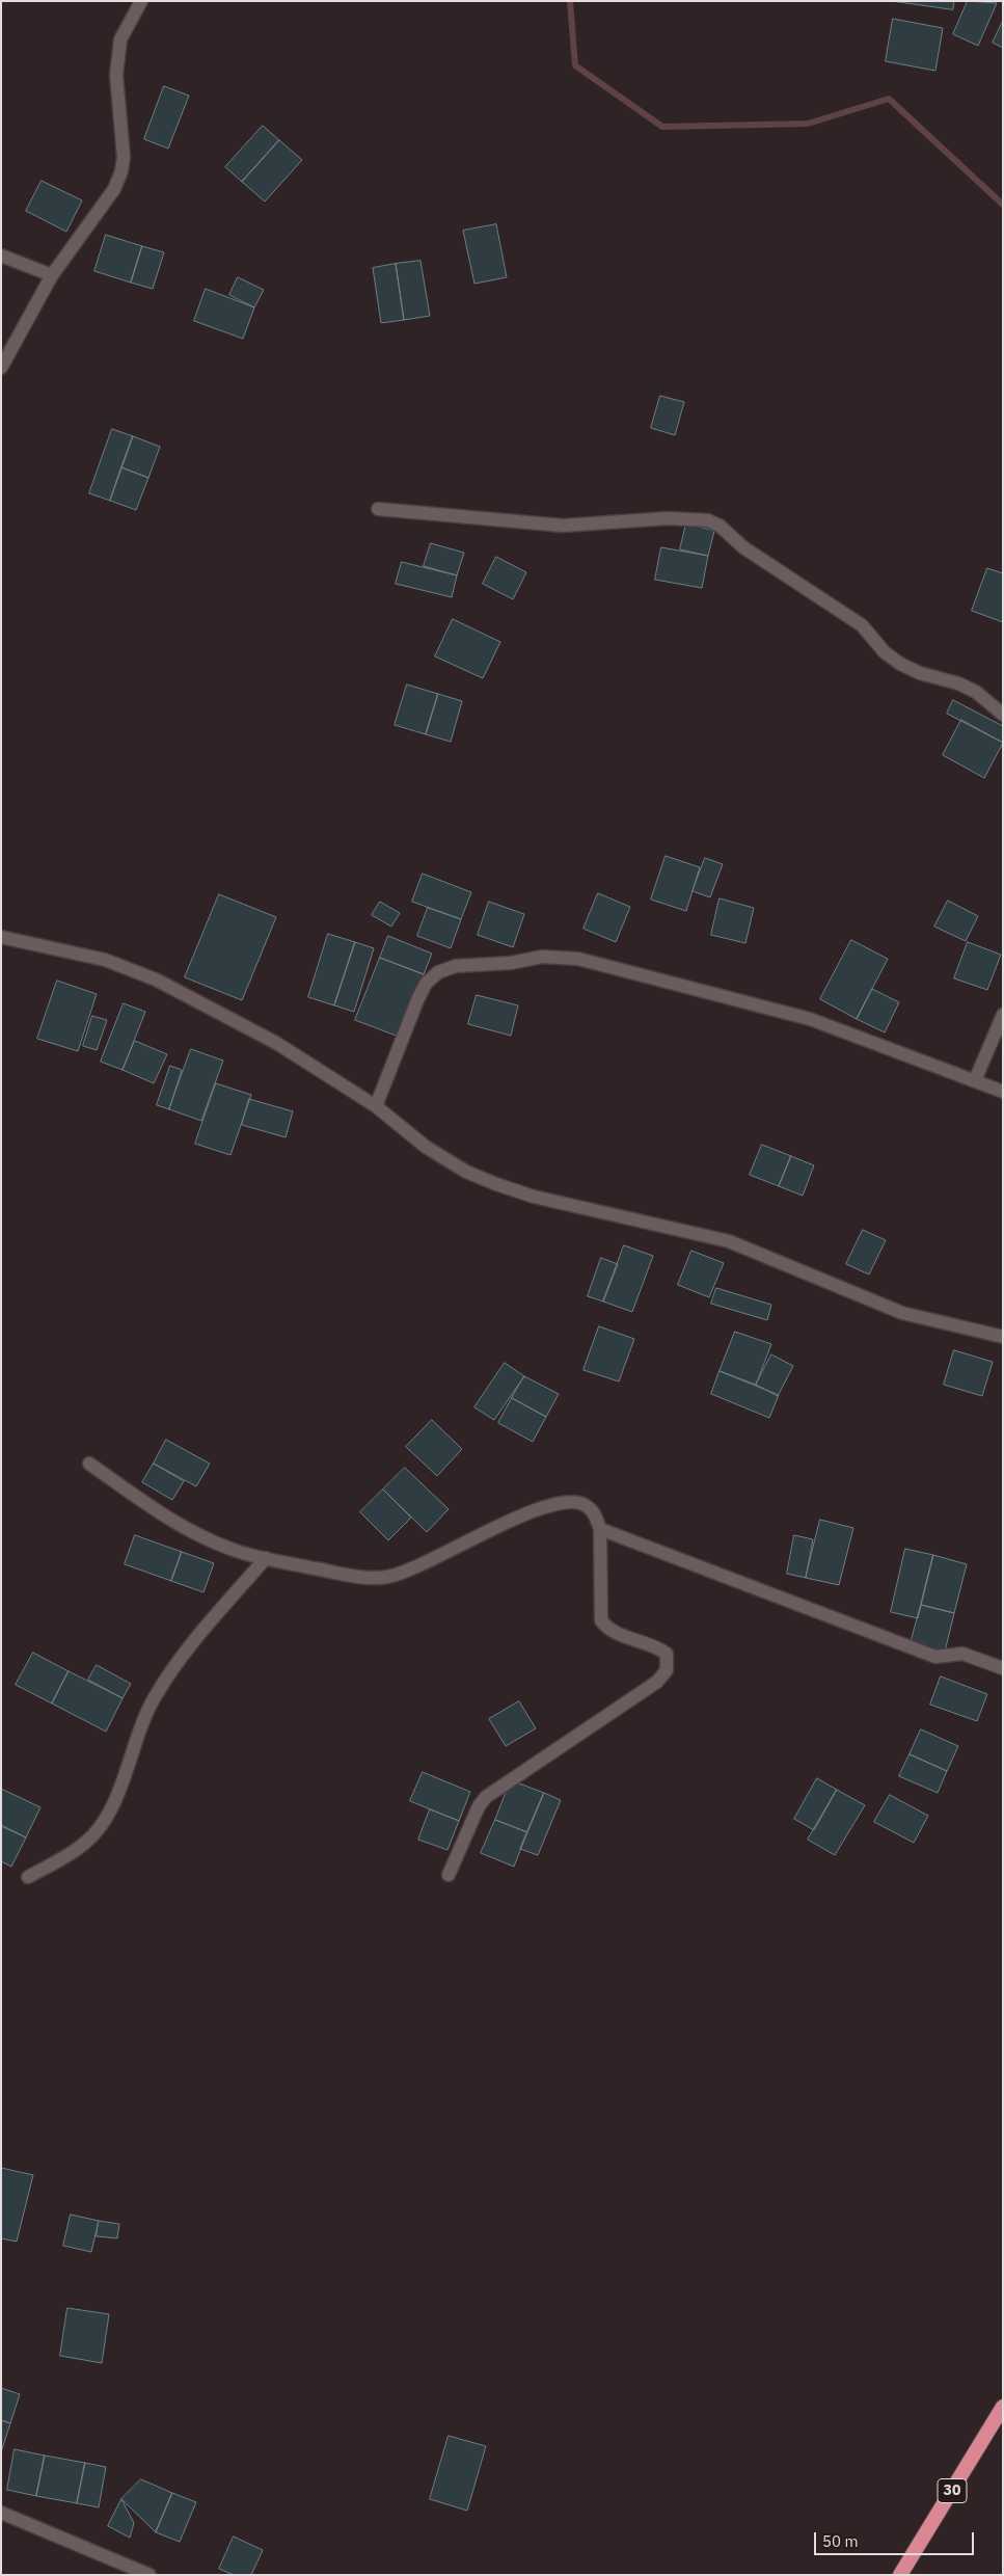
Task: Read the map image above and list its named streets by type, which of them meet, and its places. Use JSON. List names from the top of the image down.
{
  "streets": {
    "highway": ["30"]
  },
  "scale_bar": "50 m"
}
